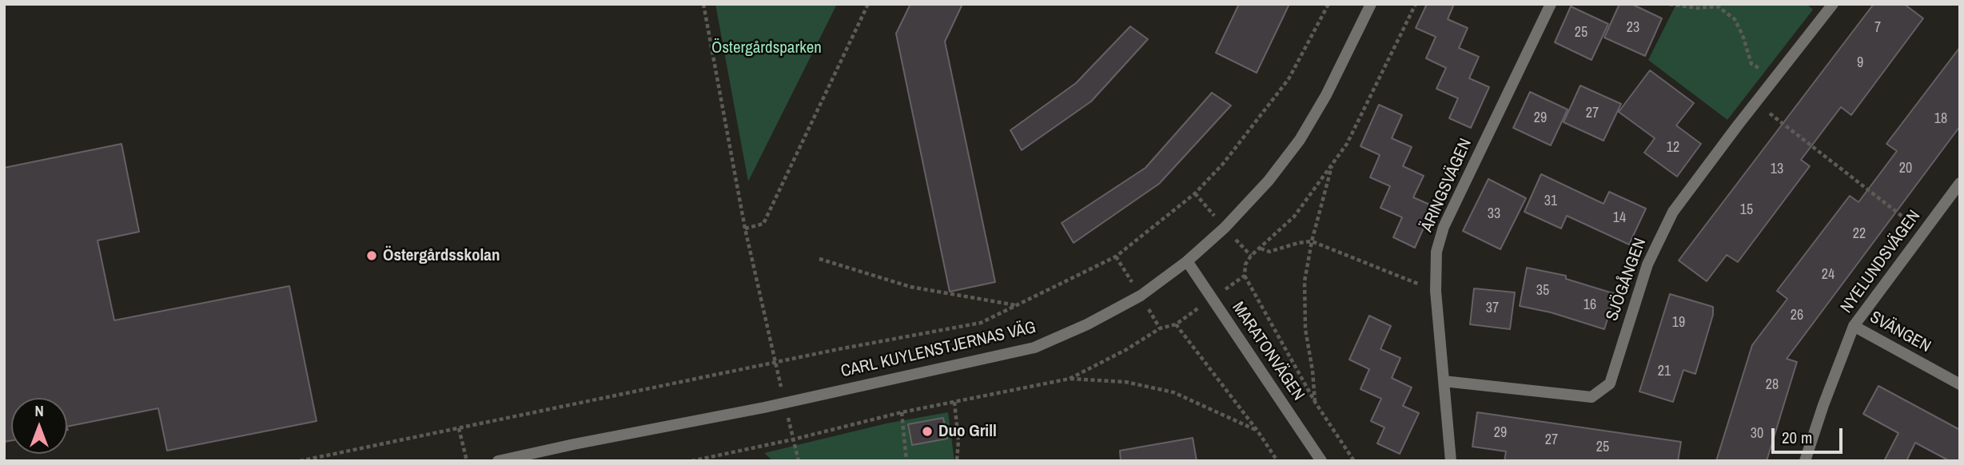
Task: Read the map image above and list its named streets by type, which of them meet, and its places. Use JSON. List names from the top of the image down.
{
  "streets": {
    "street": [
      "ÄRINGSVÄGEN",
      "NYELUNDSVÄGEN",
      "SJÖGÅNGEN",
      "SVÄNGEN",
      "CARL KUYLENSTJERNAS VÄG",
      "MARATONVÄGEN"
    ]
  },
  "crossings": [
    ["ÄRINGSVÄGEN", "SJÖGÅNGEN"],
    ["NYELUNDSVÄGEN", "SVÄNGEN"],
    ["CARL KUYLENSTJERNAS VÄG", "MARATONVÄGEN"]
  ],
  "parks": ["Östergårdsparken"],
  "places": ["Östergårdsskolan", "Duo Grill"],
  "house_numbers": [
    "23",
    "7",
    "25",
    "9",
    "27",
    "29",
    "18",
    "12",
    "20",
    "13",
    "31",
    "15",
    "33",
    "14",
    "22",
    "24",
    "35",
    "16",
    "37",
    "26",
    "19",
    "21",
    "28",
    "29",
    "30",
    "27",
    "25"
  ],
  "scale_bar": "20 m",
  "north": "top"
}
